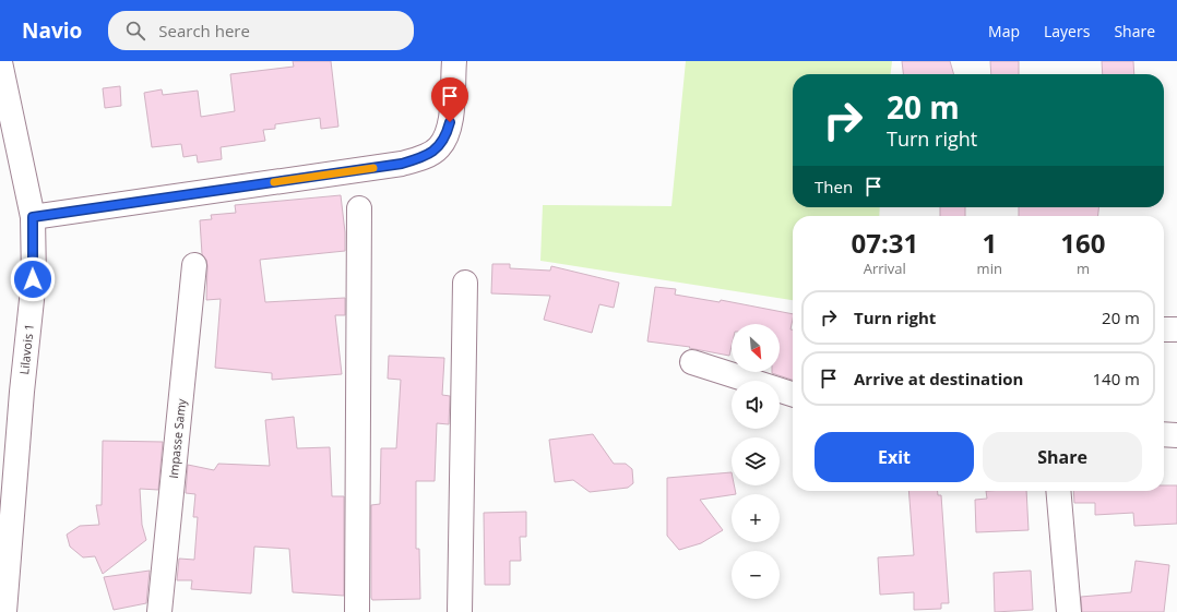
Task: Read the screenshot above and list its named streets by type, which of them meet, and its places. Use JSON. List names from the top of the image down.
{
  "streets": {
    "street": ["Lilavois 1", "Impasse Samy"]
  },
  "north": "bottom right",
  "page": {
    "header": "Navio",
    "search": "Search here",
    "nav": ["Map", "Layers", "Share"],
    "turn": ["20 m", "Turn right"],
    "then": "Then",
    "eta": [
      "07:31",
      "Arrival",
      "1",
      "min",
      "160",
      "m"
    ],
    "list": [
      {
        "name": "Turn right",
        "value": "20 m"
      },
      {
        "name": "Arrive at destination",
        "value": "140 m"
      }
    ],
    "map_buttons": ["+", "−"],
    "buttons": ["Exit", "Share"]
  }
}
